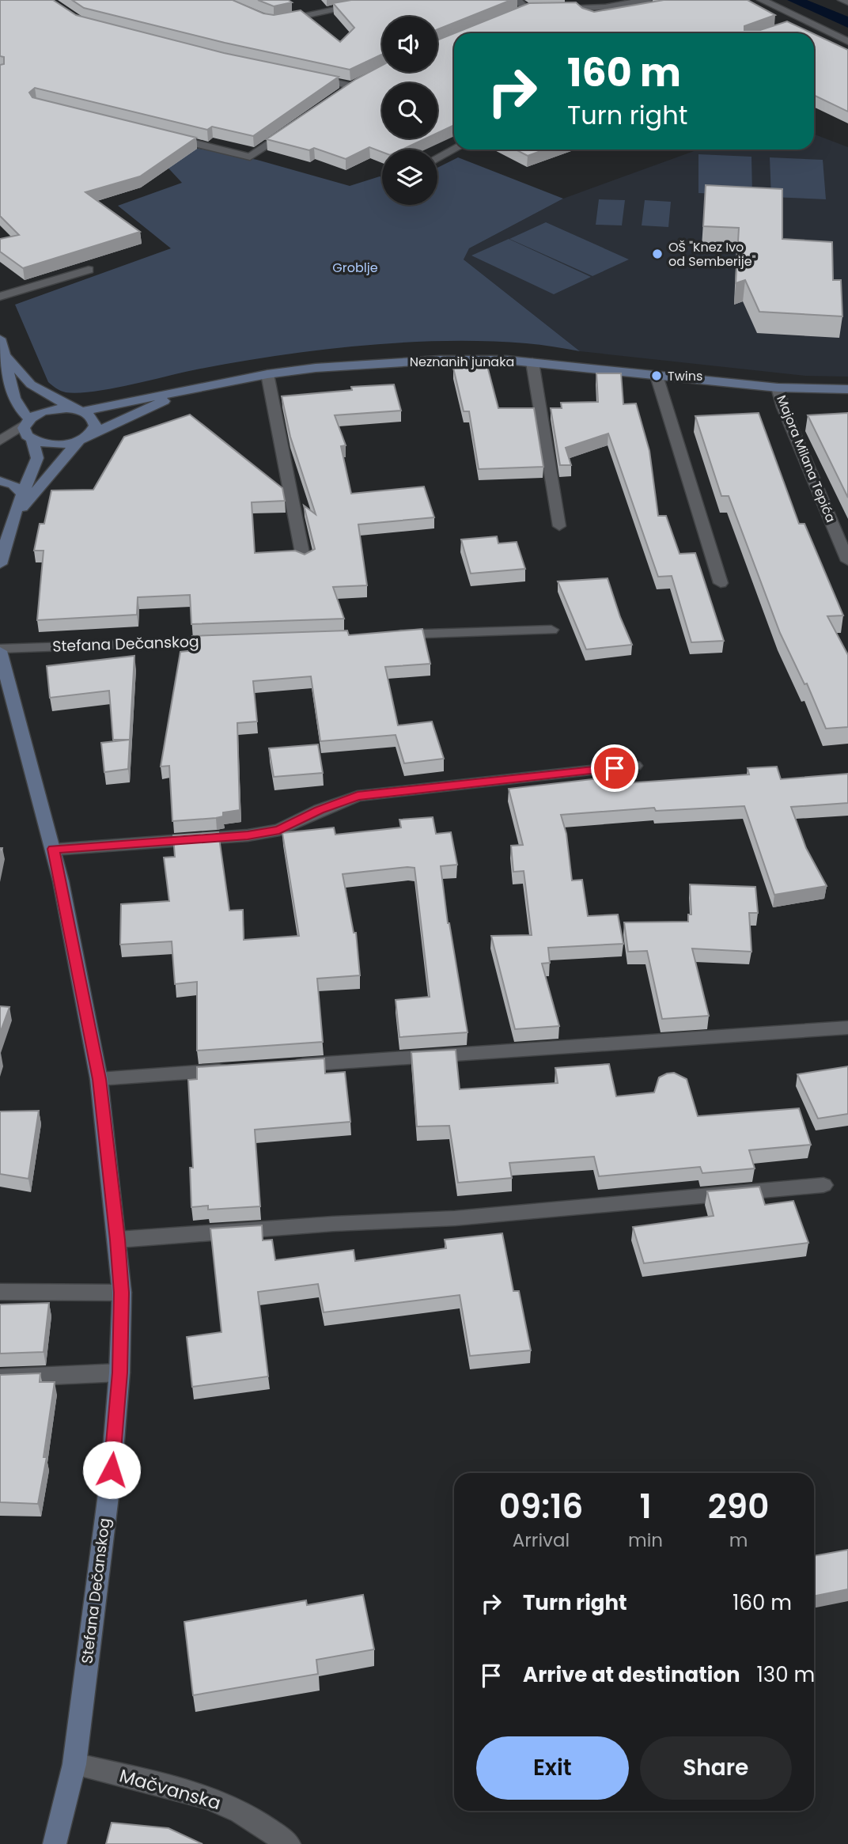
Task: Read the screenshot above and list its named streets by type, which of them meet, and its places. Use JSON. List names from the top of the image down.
{
  "streets": {
    "main road": ["Neznanih junaka", "Stefana Dečanskog"],
    "street": ["Majora Milana Tepića", "Mačvanska"]
  },
  "crossings": [
    ["Neznanih junaka", "Majora Milana Tepića"],
    ["Stefana Dečanskog", "Mačvanska"]
  ],
  "parks": ["Groblje"],
  "places": ["OŠ \"Knez Ivo od Semberije\"", "Twins"],
  "page": {
    "turn": ["160 m", "Turn right"],
    "eta": [
      "09:16",
      "Arrival",
      "1",
      "min",
      "290",
      "m"
    ],
    "list": [
      {
        "name": "Turn right",
        "value": "160 m"
      },
      {
        "name": "Arrive at destination",
        "value": "130 m"
      }
    ],
    "buttons": ["Exit", "Share"]
  }
}
